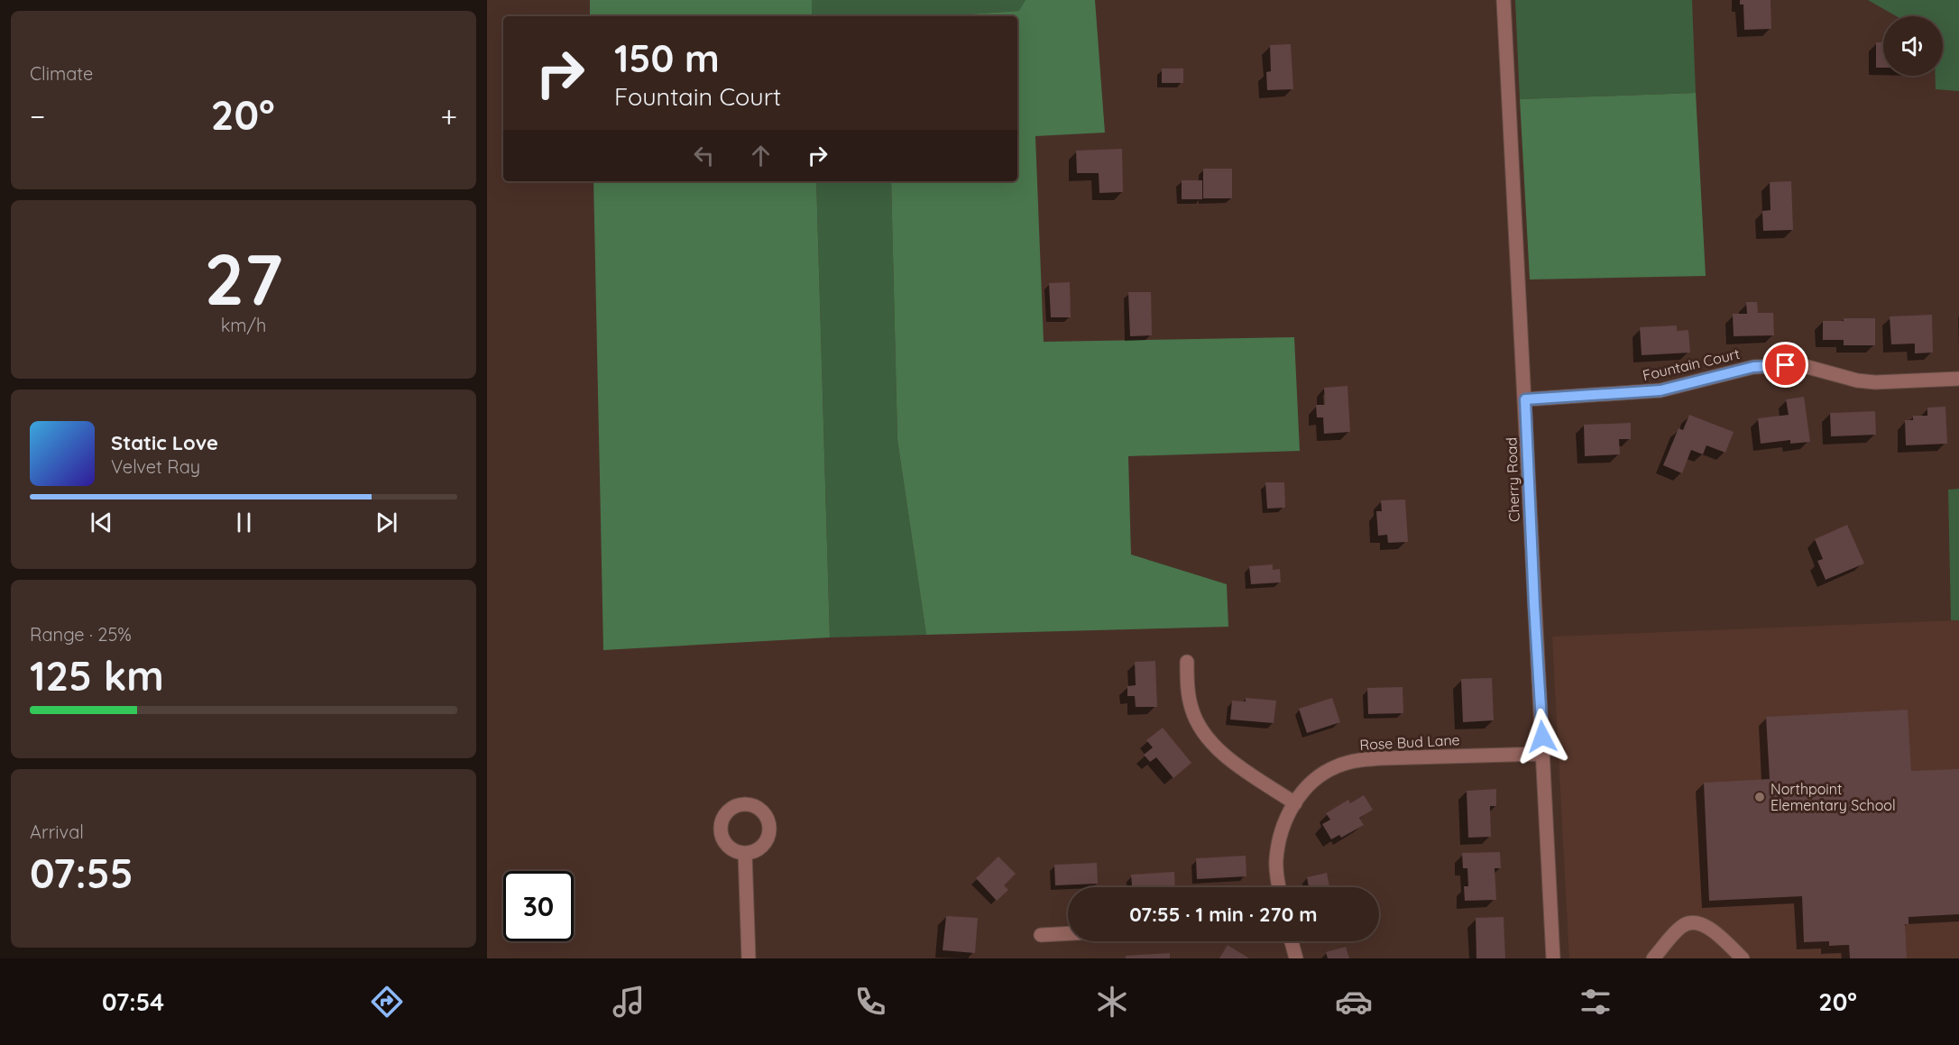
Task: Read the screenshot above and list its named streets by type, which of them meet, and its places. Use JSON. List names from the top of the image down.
{
  "streets": {
    "street": ["Fountain Court", "Cherry Road", "Rose Bud Lane"]
  },
  "crossings": [
    ["Fountain Court", "Cherry Road"],
    ["Cherry Road", "Rose Bud Lane"]
  ],
  "places": ["Northpoint Elementary School"],
  "page": {
    "tile": [
      "Climate",
      ["27", "km/h"],
      ["Range · 25%", "125 km"],
      ["Arrival", "07:55"]
    ],
    "turn": ["150 m", "Fountain Court"],
    "heat": ["−", "20°", "+"],
    "song": ["Static Love", "Velvet Ray"],
    "limit": "30",
    "trip": "07:55 · 1 min · 270 m",
    "tabs": ["07:54", "20°"]
  }
}
